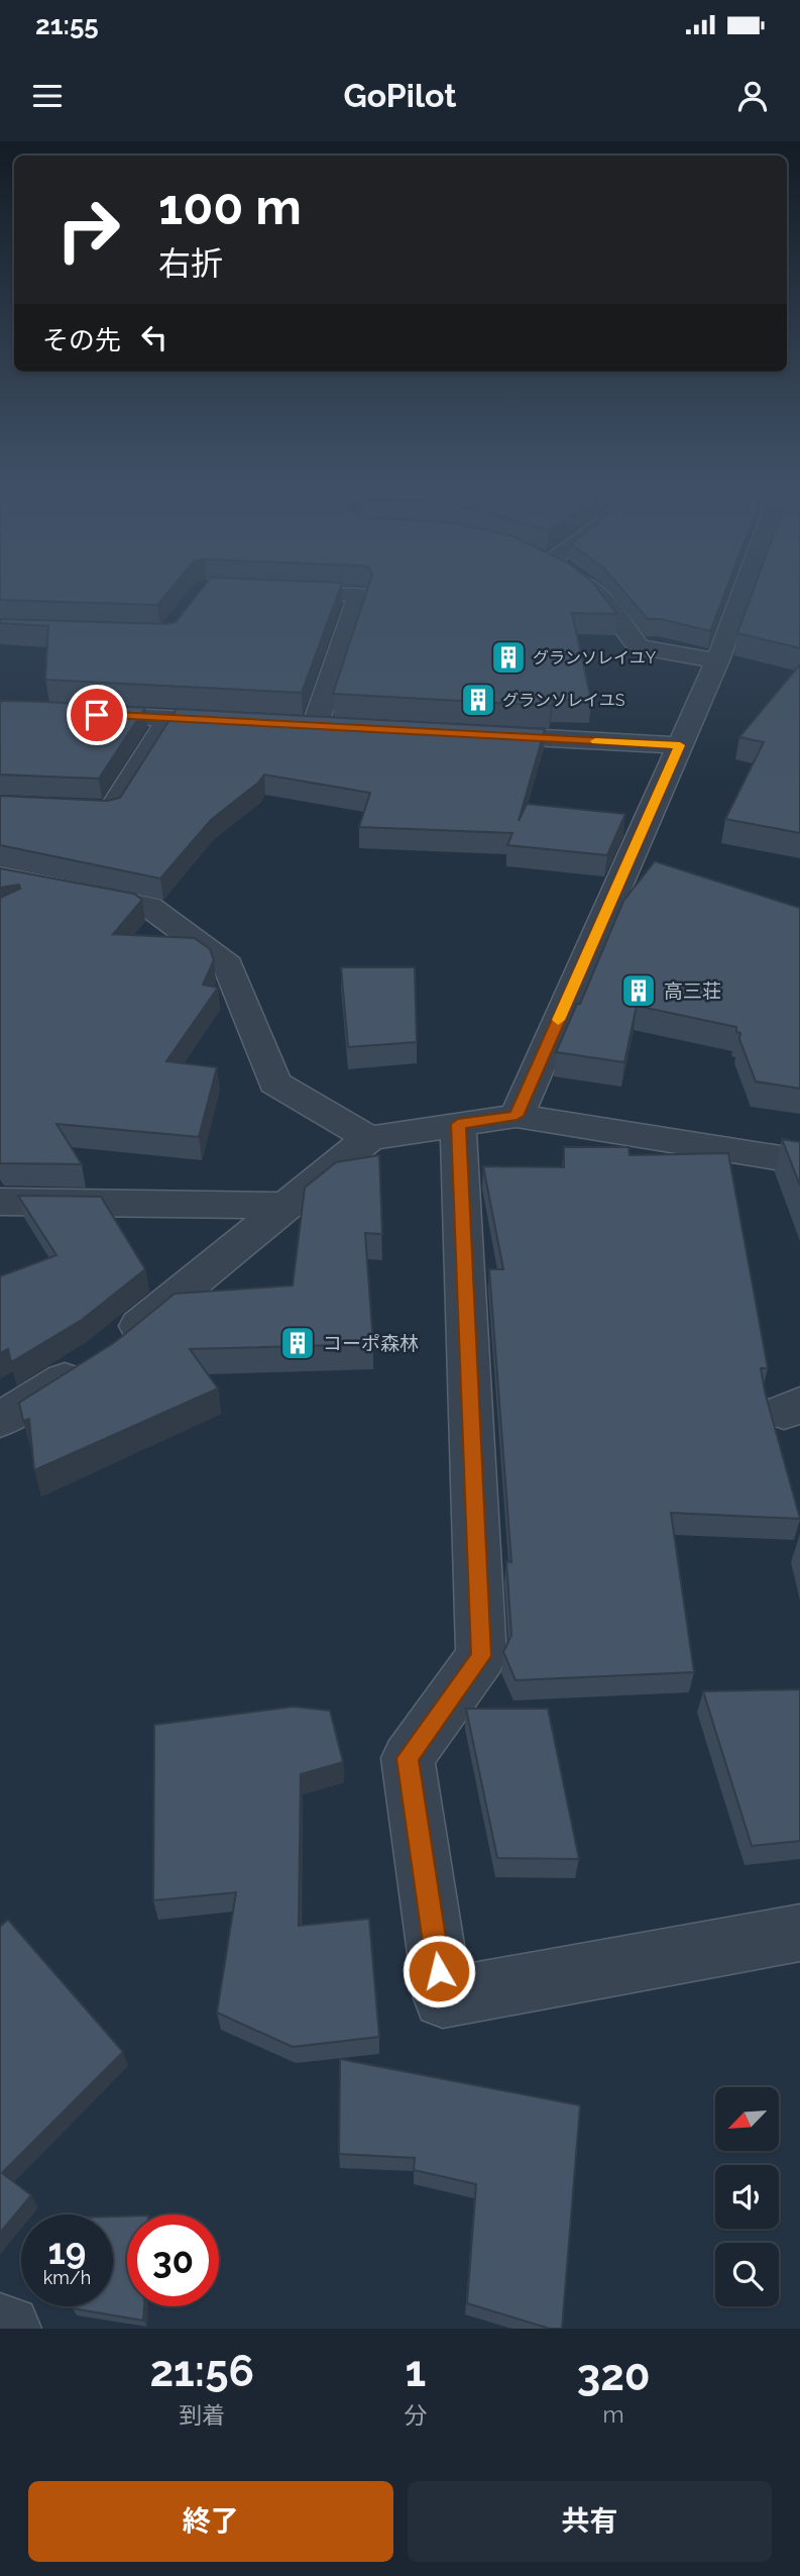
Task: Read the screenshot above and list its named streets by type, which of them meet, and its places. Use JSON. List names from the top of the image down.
{
  "places": {
    "building": [
      "グランソレイユY",
      "グランソレイユS",
      "高三荘",
      "コーポ森林"
    ]
  },
  "north": "bottom left",
  "page": {
    "status": "21:55",
    "header": "GoPilot",
    "turn": ["100 m", "右折"],
    "then": "その先",
    "speed": "19 km/h",
    "limit": "30",
    "eta": [
      "21:56",
      "到着",
      "1",
      "分",
      "320",
      "m"
    ],
    "buttons": ["終了", "共有"]
  }
}
